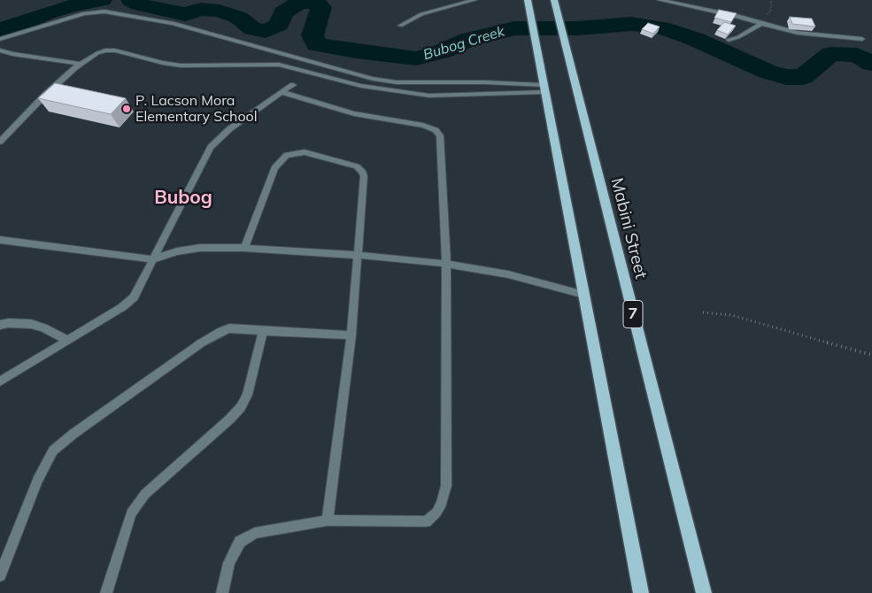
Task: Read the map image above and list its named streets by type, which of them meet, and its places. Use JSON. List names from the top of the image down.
{
  "streets": {
    "main road": ["Mabini Street", "7"]
  },
  "districts": ["Bubog"],
  "water": ["Bubog Creek"],
  "places": ["P. Lacson Mora Elementary School"]
}
